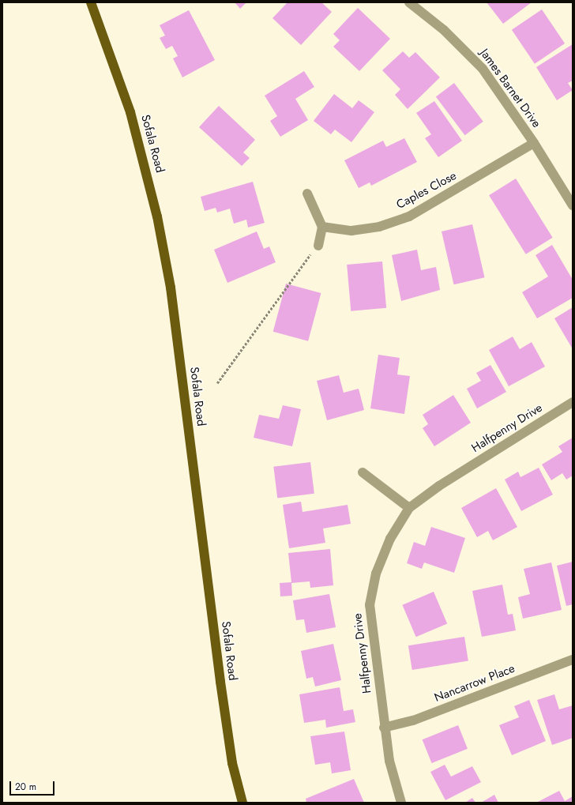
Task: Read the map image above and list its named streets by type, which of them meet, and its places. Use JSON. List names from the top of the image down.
{
  "streets": {
    "main road": ["Sofala Road"],
    "street": [
      "James Barnet Drive",
      "Caples Close",
      "Halfpenny Drive",
      "Nancarrow Place"
    ]
  },
  "crossings": [
    ["James Barnet Drive", "Caples Close"],
    ["Halfpenny Drive", "Nancarrow Place"]
  ],
  "scale_bar": "20 m"
}
